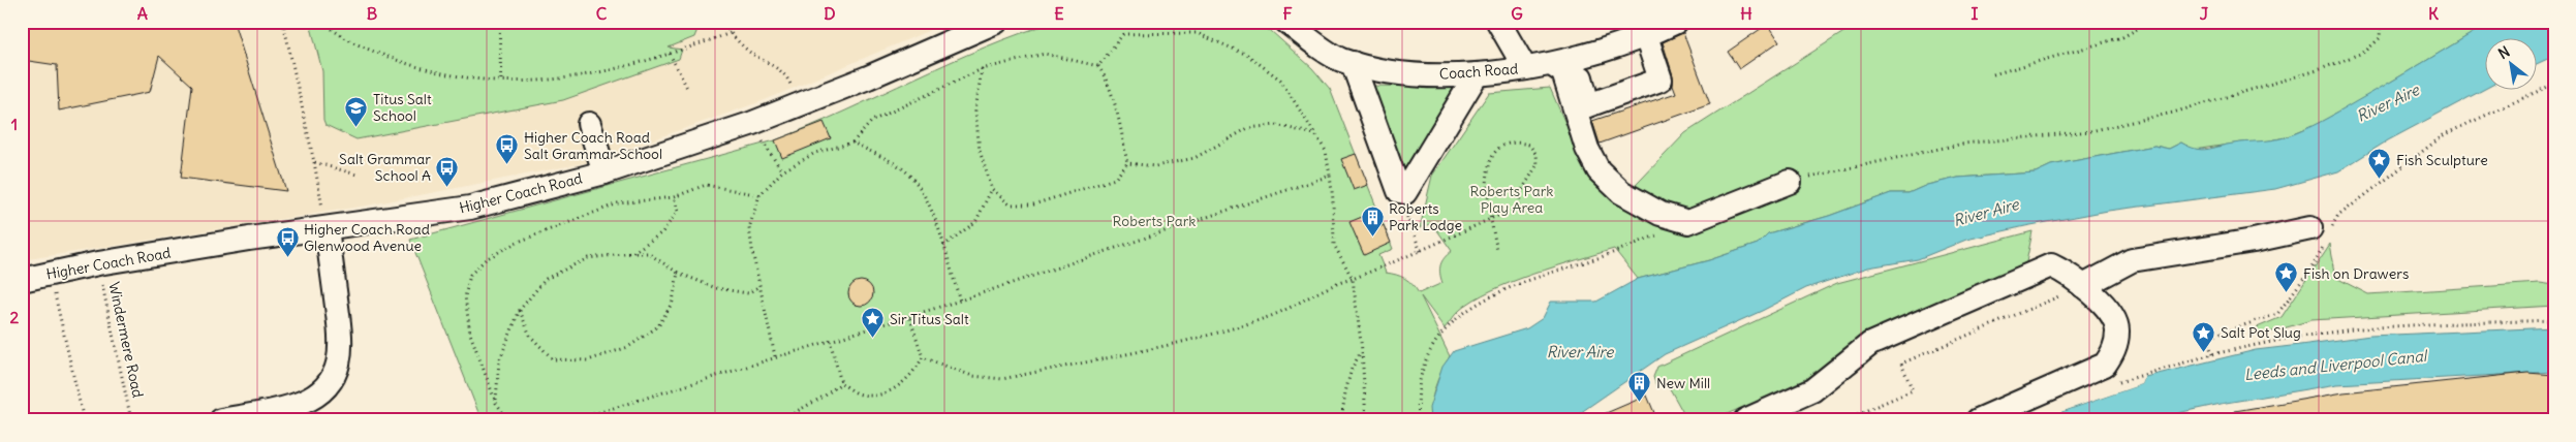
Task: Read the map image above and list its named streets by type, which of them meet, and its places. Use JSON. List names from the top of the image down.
{
  "streets": {
    "street": ["Coach Road", "Higher Coach Road"],
    "path": ["Windermere Road"]
  },
  "crossings": [
    ["Higher Coach Road", "Windermere Road"]
  ],
  "water": ["River Aire", "Leeds and Liverpool Canal"],
  "parks": ["Roberts Park Play Area", "Roberts Park"],
  "places": {
    "school or university": ["Titus Salt School"],
    "bus stop": ["Higher Coach Road Salt Grammar School", "Salt Grammar School A", "Higher Coach Road Glenwood Avenue"],
    "place": [
      "Fish Sculpture",
      "Fish on Drawers",
      "Sir Titus Salt",
      "Salt Pot Slug"
    ],
    "building": ["Roberts Park Lodge", "New Mill"]
  },
  "north": "top left",
  "grid": {
    "columns": [
      "A",
      "B",
      "C",
      "D",
      "E",
      "F",
      "G",
      "H",
      "I",
      "J",
      "K"
    ],
    "rows": ["1", "2"]
  }
}
